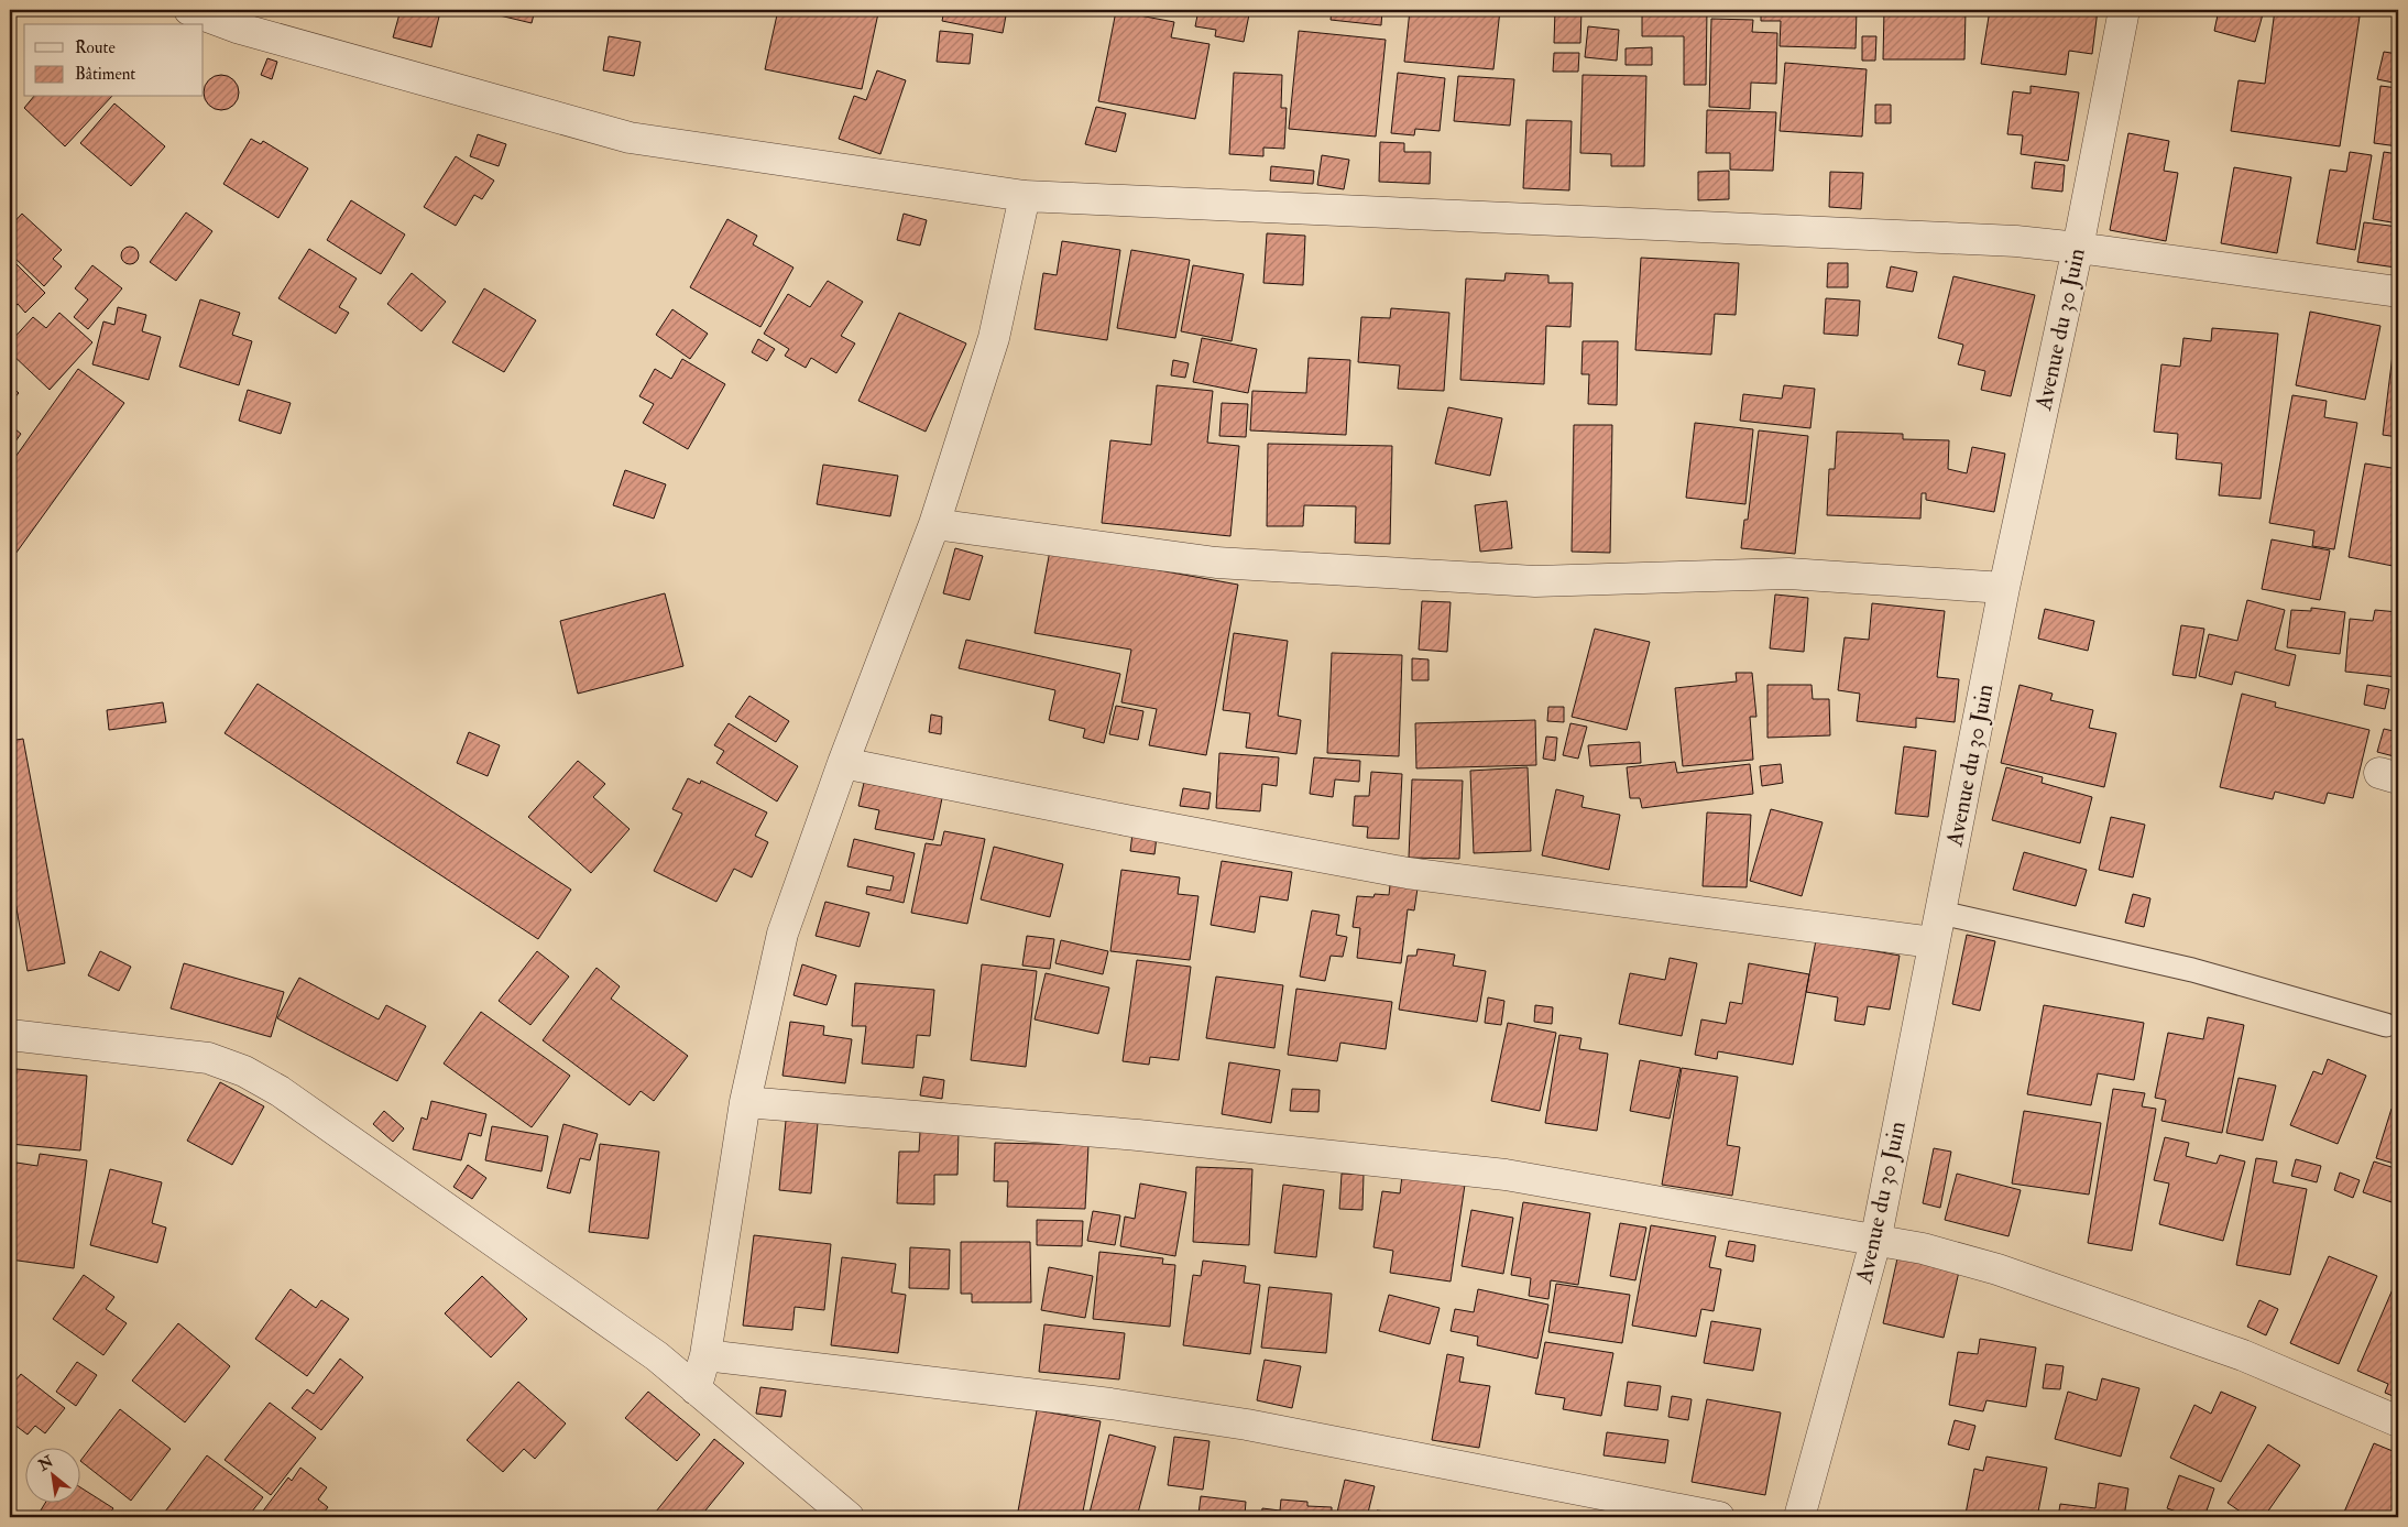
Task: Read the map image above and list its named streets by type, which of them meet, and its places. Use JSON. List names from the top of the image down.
{
  "streets": {
    "street": ["Avenue du 30 Juin"]
  },
  "legend": ["Route", "Bâtiment"],
  "north": "top left"
}
